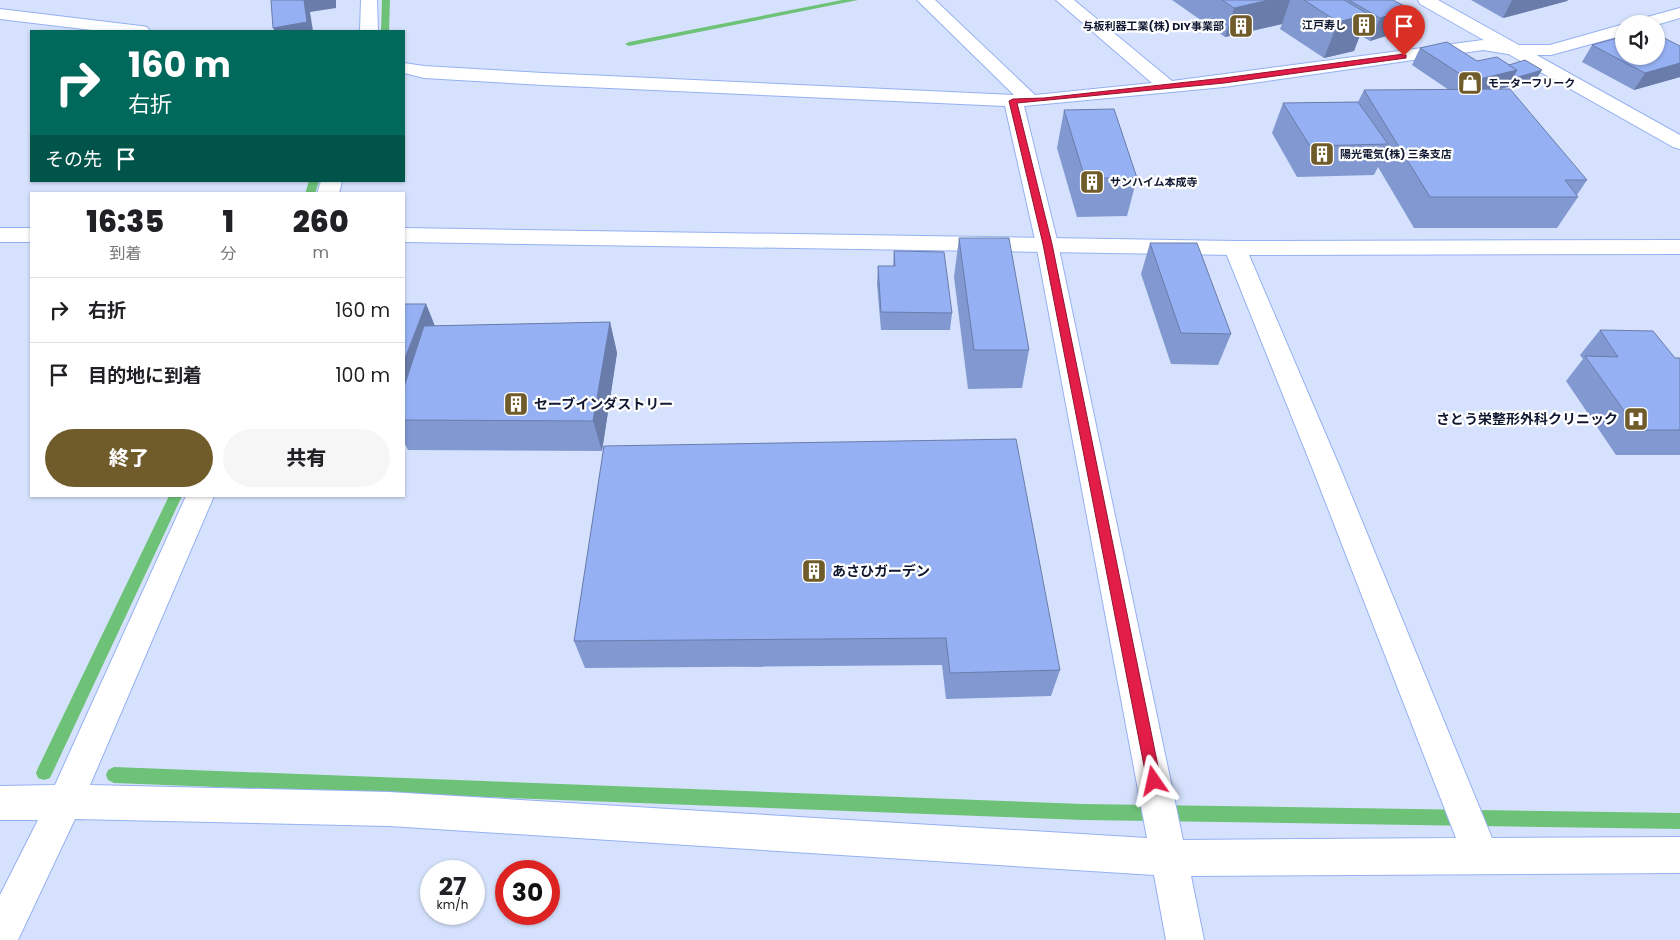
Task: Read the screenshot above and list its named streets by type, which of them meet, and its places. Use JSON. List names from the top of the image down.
{
  "places": {
    "building": [
      "江戸寿し",
      "与板利器工業(株) DIY事業部",
      "陽光電気(株) 三条支店",
      "サンハイム本成寺",
      "セーブインダストリー",
      "あさひガーデン"
    ],
    "shop": ["モーターフリーク"],
    "hospital": ["さとう栄整形外科クリニック"]
  },
  "page": {
    "turn": ["160 m", "右折"],
    "then": "その先",
    "eta": [
      "16:35",
      "到着",
      "1",
      "分",
      "260",
      "m"
    ],
    "list": [
      {
        "name": "右折",
        "value": "160 m"
      },
      {
        "name": "目的地に到着",
        "value": "100 m"
      }
    ],
    "buttons": ["終了", "共有"],
    "speed": "27 km/h",
    "limit": "30"
  }
}
